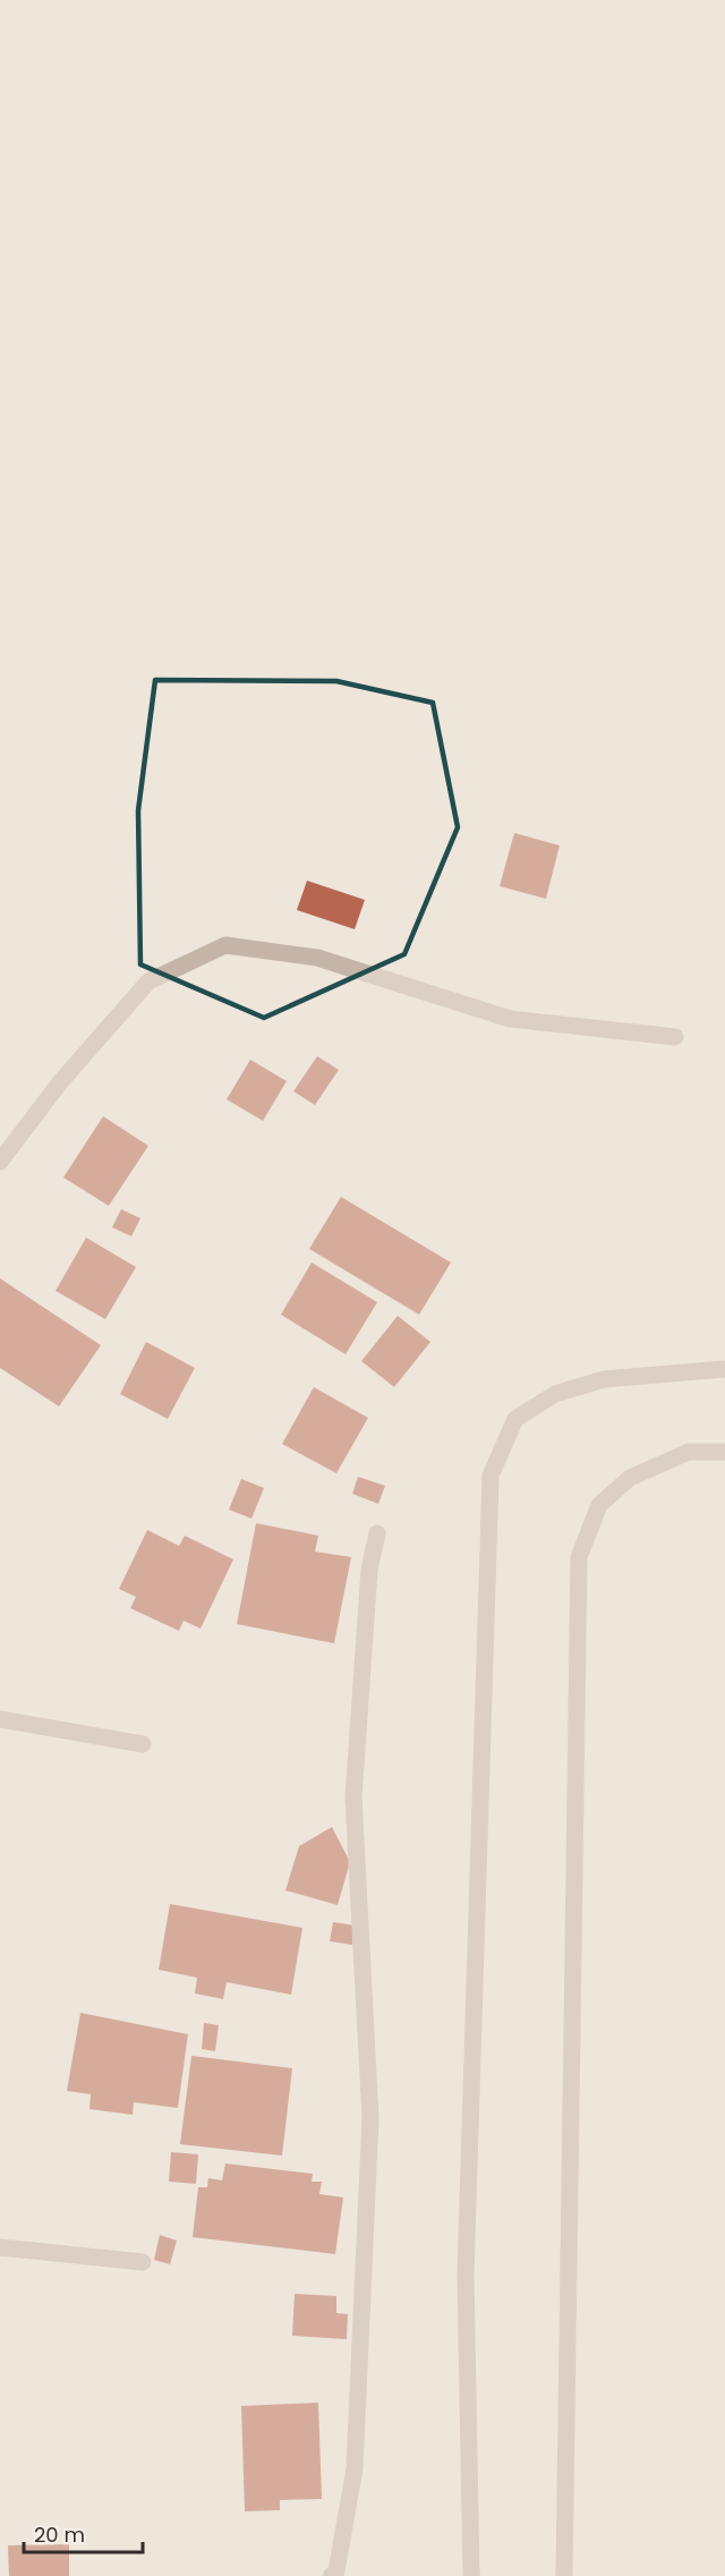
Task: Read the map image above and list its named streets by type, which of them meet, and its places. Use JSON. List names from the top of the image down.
{
  "scale_bar": "20 m"
}
